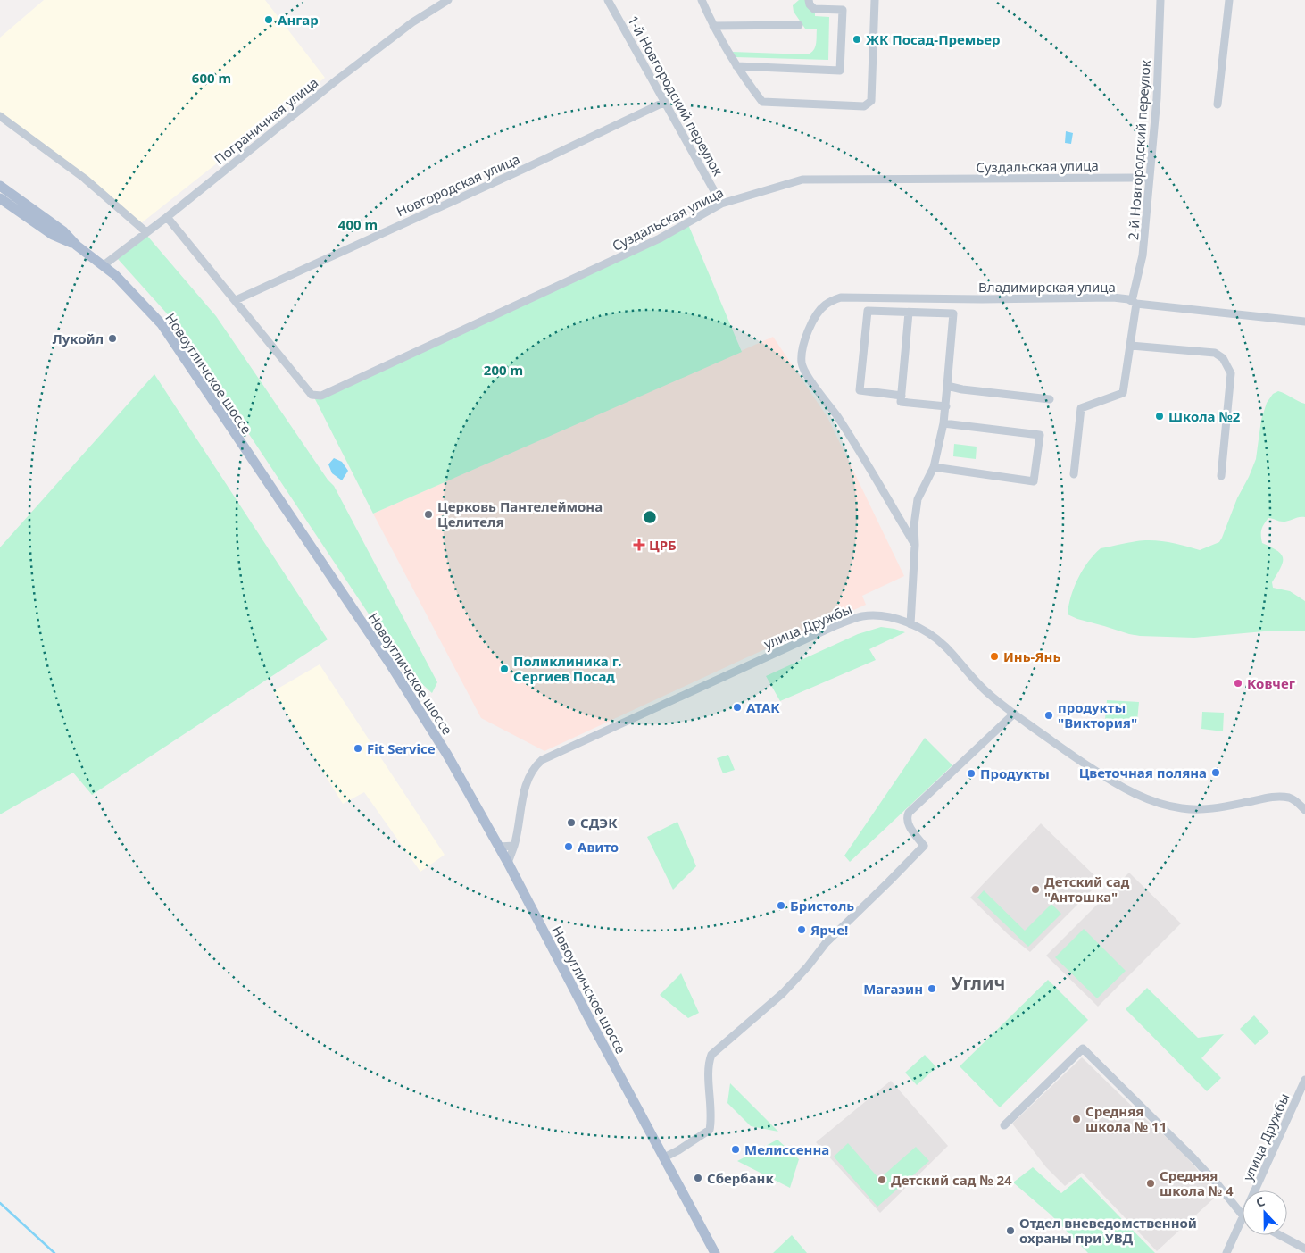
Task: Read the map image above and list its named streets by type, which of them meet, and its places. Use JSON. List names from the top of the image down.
{
  "streets": {
    "main road": ["Новоугличское шоссе"],
    "street": [
      "1-й Новгородский переулок",
      "Пограничная улица",
      "2-й Новгородский переулок",
      "Суздальская улица",
      "Новгородская улица",
      "Владимирская улица",
      "улица Дружбы"
    ]
  },
  "crossings": [
    ["1-й Новгородский переулок", "Суздальская улица"],
    ["1-й Новгородский переулок", "Новгородская улица"],
    ["Пограничная улица", "Новоугличское шоссе"],
    ["2-й Новгородский переулок", "Суздальская улица"],
    ["2-й Новгородский переулок", "Владимирская улица"],
    ["Суздальская улица", "Новгородская улица"],
    ["Новоугличское шоссе", "улица Дружбы"]
  ],
  "districts": ["Углич"],
  "places": {
    "other": [
      "Ангар",
      "ЖК Посад-Премьер",
      "Лукойл",
      "Школа №2",
      "Церковь Пантелеймона Целителя",
      "Инь-Янь",
      "Поликлиника г. Сергиев Посад",
      "Ковчег",
      "АТАК",
      "продукты \"Виктория\"",
      "Fit Service",
      "Цветочная поляна",
      "Продукты",
      "СДЭК",
      "Авито",
      "Детский сад \"Антошка\"",
      "Бристоль",
      "Ярче!",
      "Магазин",
      "Средняя школа № 11",
      "Мелиссенна",
      "Сбербанк",
      "Детский сад № 24",
      "Средняя школа № 4",
      "Отдел вневедомственной охраны при УВД"
    ],
    "health": ["ЦРБ"]
  },
  "north": "top",
  "rings": ["600 m", "400 m", "200 m"]
}
